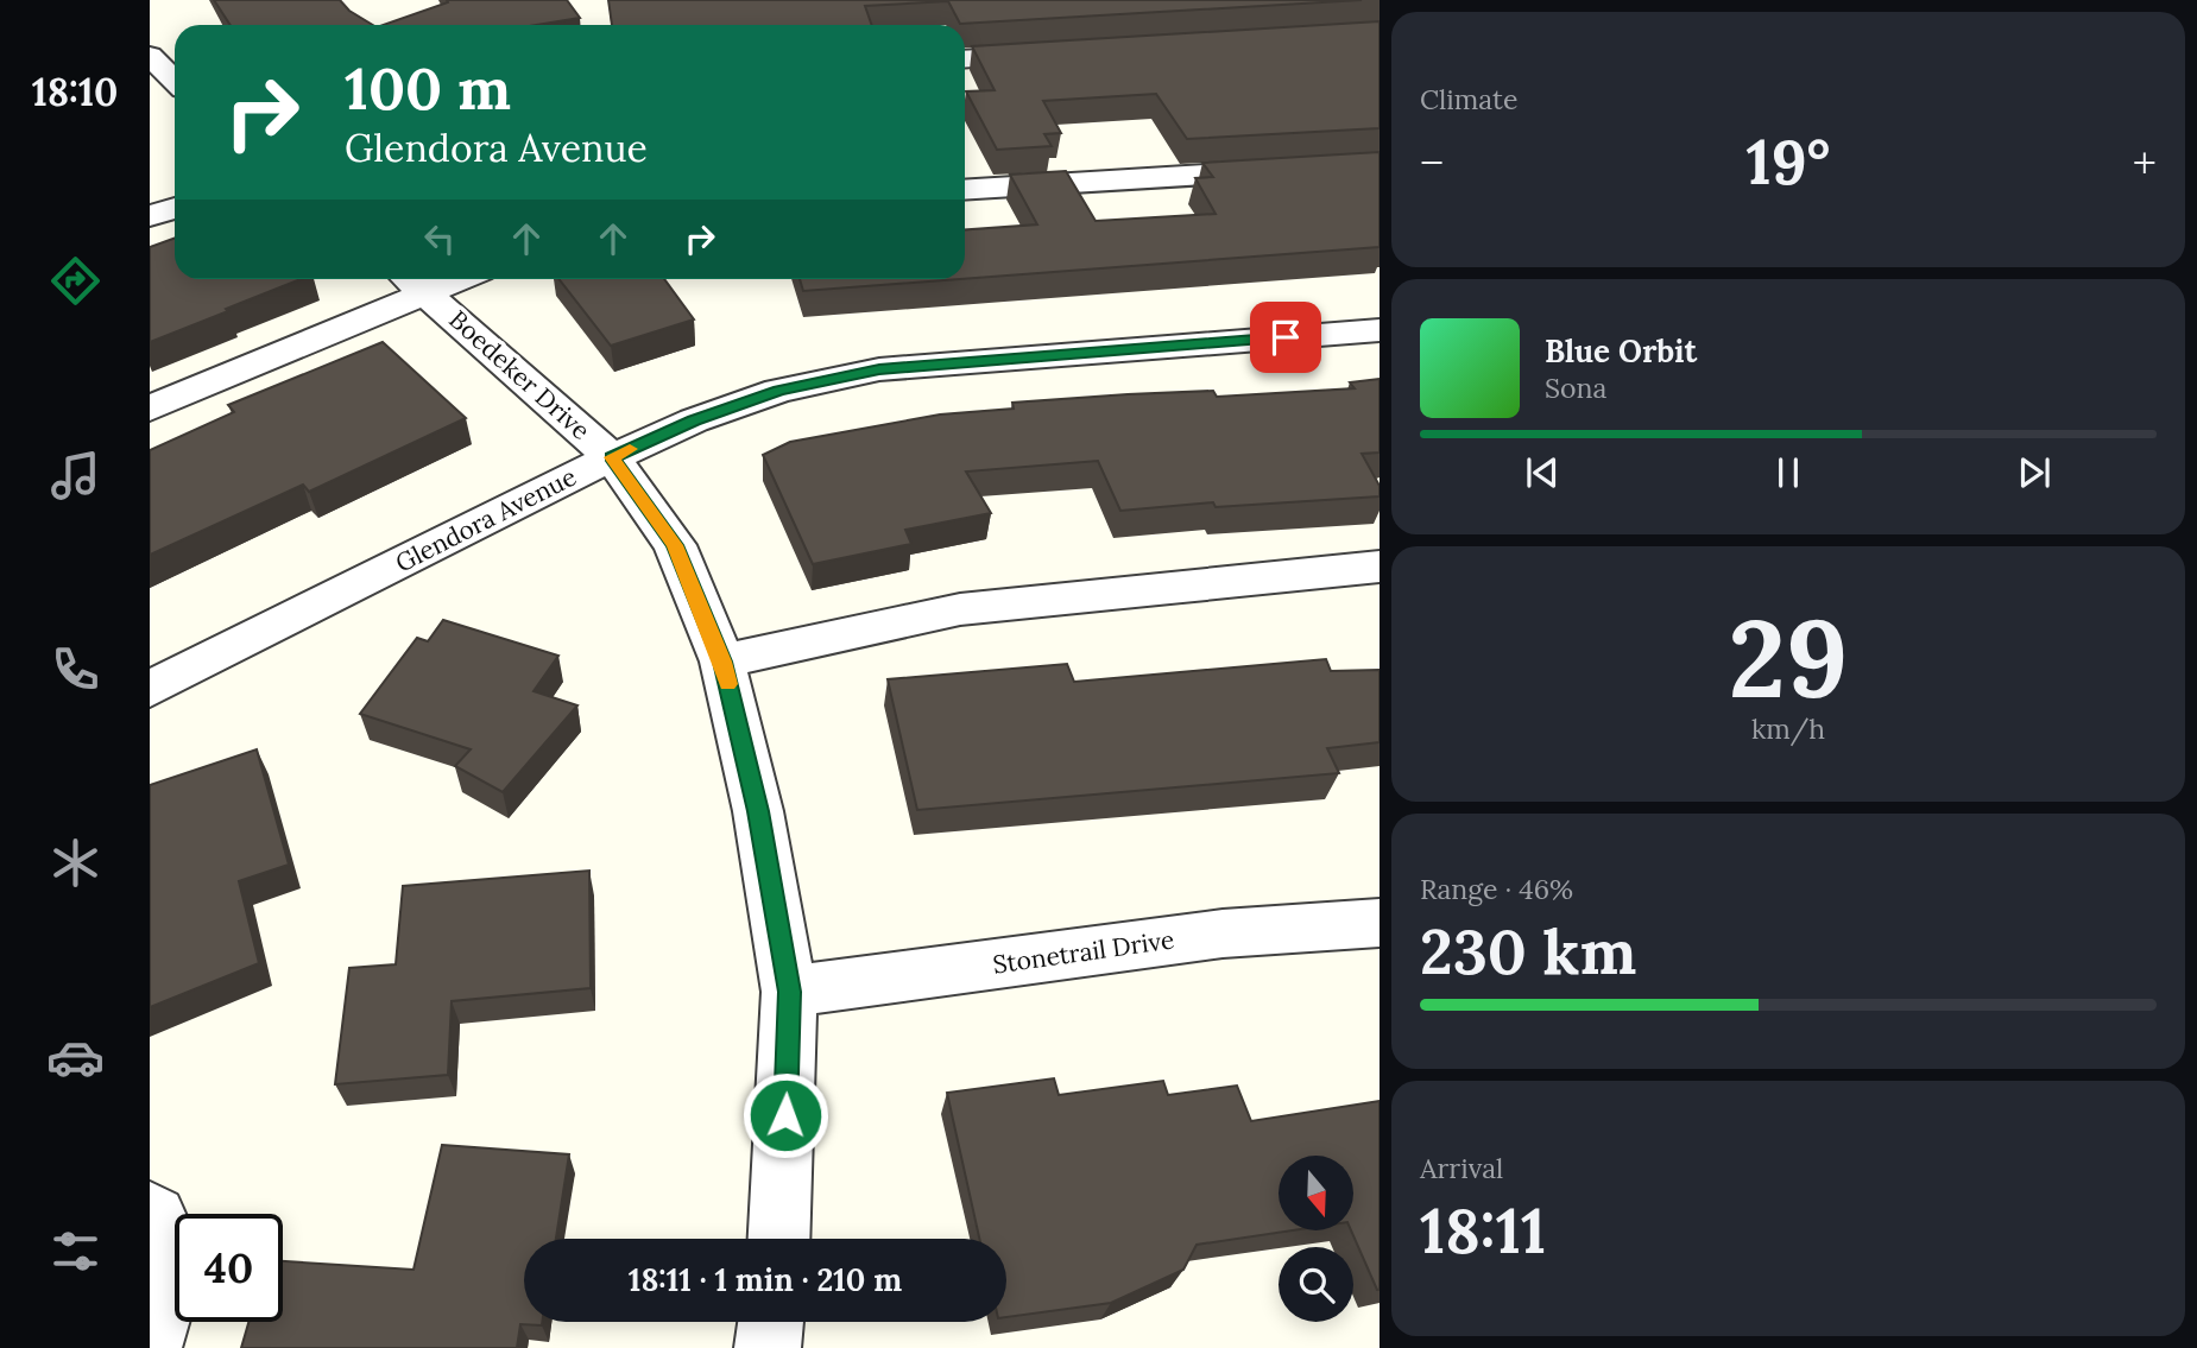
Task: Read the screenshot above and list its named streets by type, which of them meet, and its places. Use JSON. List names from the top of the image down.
{
  "streets": {
    "street": ["Boedeker Drive", "Glendora Avenue", "Stonetrail Drive"]
  },
  "crossings": [
    ["Boedeker Drive", "Glendora Avenue"],
    ["Boedeker Drive", "Stonetrail Drive"]
  ],
  "north": "bottom",
  "page": {
    "tabs": "18:10",
    "tile": [
      "Climate",
      ["29", "km/h"],
      ["Range · 46%", "230 km"],
      ["Arrival", "18:11"]
    ],
    "turn": ["100 m", "Glendora Avenue"],
    "heat": ["−", "19°", "+"],
    "song": ["Blue Orbit", "Sona"],
    "limit": "40",
    "trip": "18:11 · 1 min · 210 m"
  }
}
